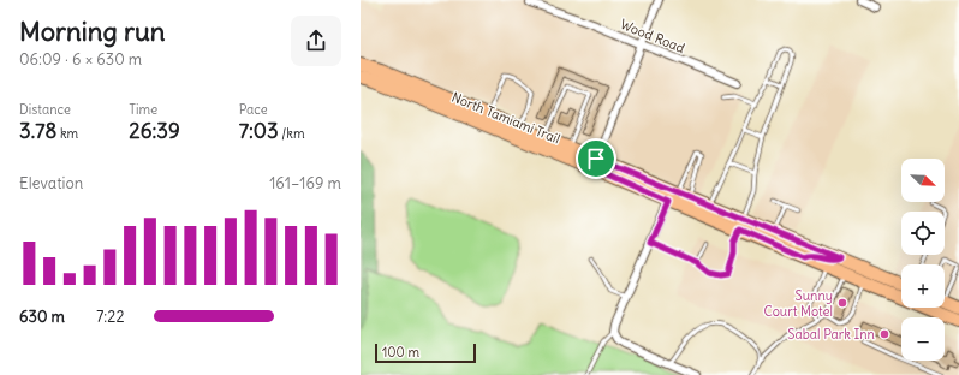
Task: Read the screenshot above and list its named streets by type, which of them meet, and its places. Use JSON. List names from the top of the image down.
{
  "streets": {
    "main road": ["North Tamiami Trail"],
    "street": ["Wood Road"]
  },
  "places": ["Sunny Court Motel", "Sabal Park Inn"],
  "scale_bar": "100 m",
  "north": "bottom right",
  "page": {
    "heading": ["Morning run", "06:09 · 6 × 630 m"],
    "stats": [
      ["Distance", "3.78 km"],
      ["Time", "26:39"],
      ["Pace", "7:03 /km"]
    ],
    "map_buttons": ["+", "−"],
    "chart": ["Elevation", "161–169 m"],
    "list": [
      {
        "name": "630 m",
        "note": "7:22"
      }
    ],
    "scale": "100 m"
  }
}
